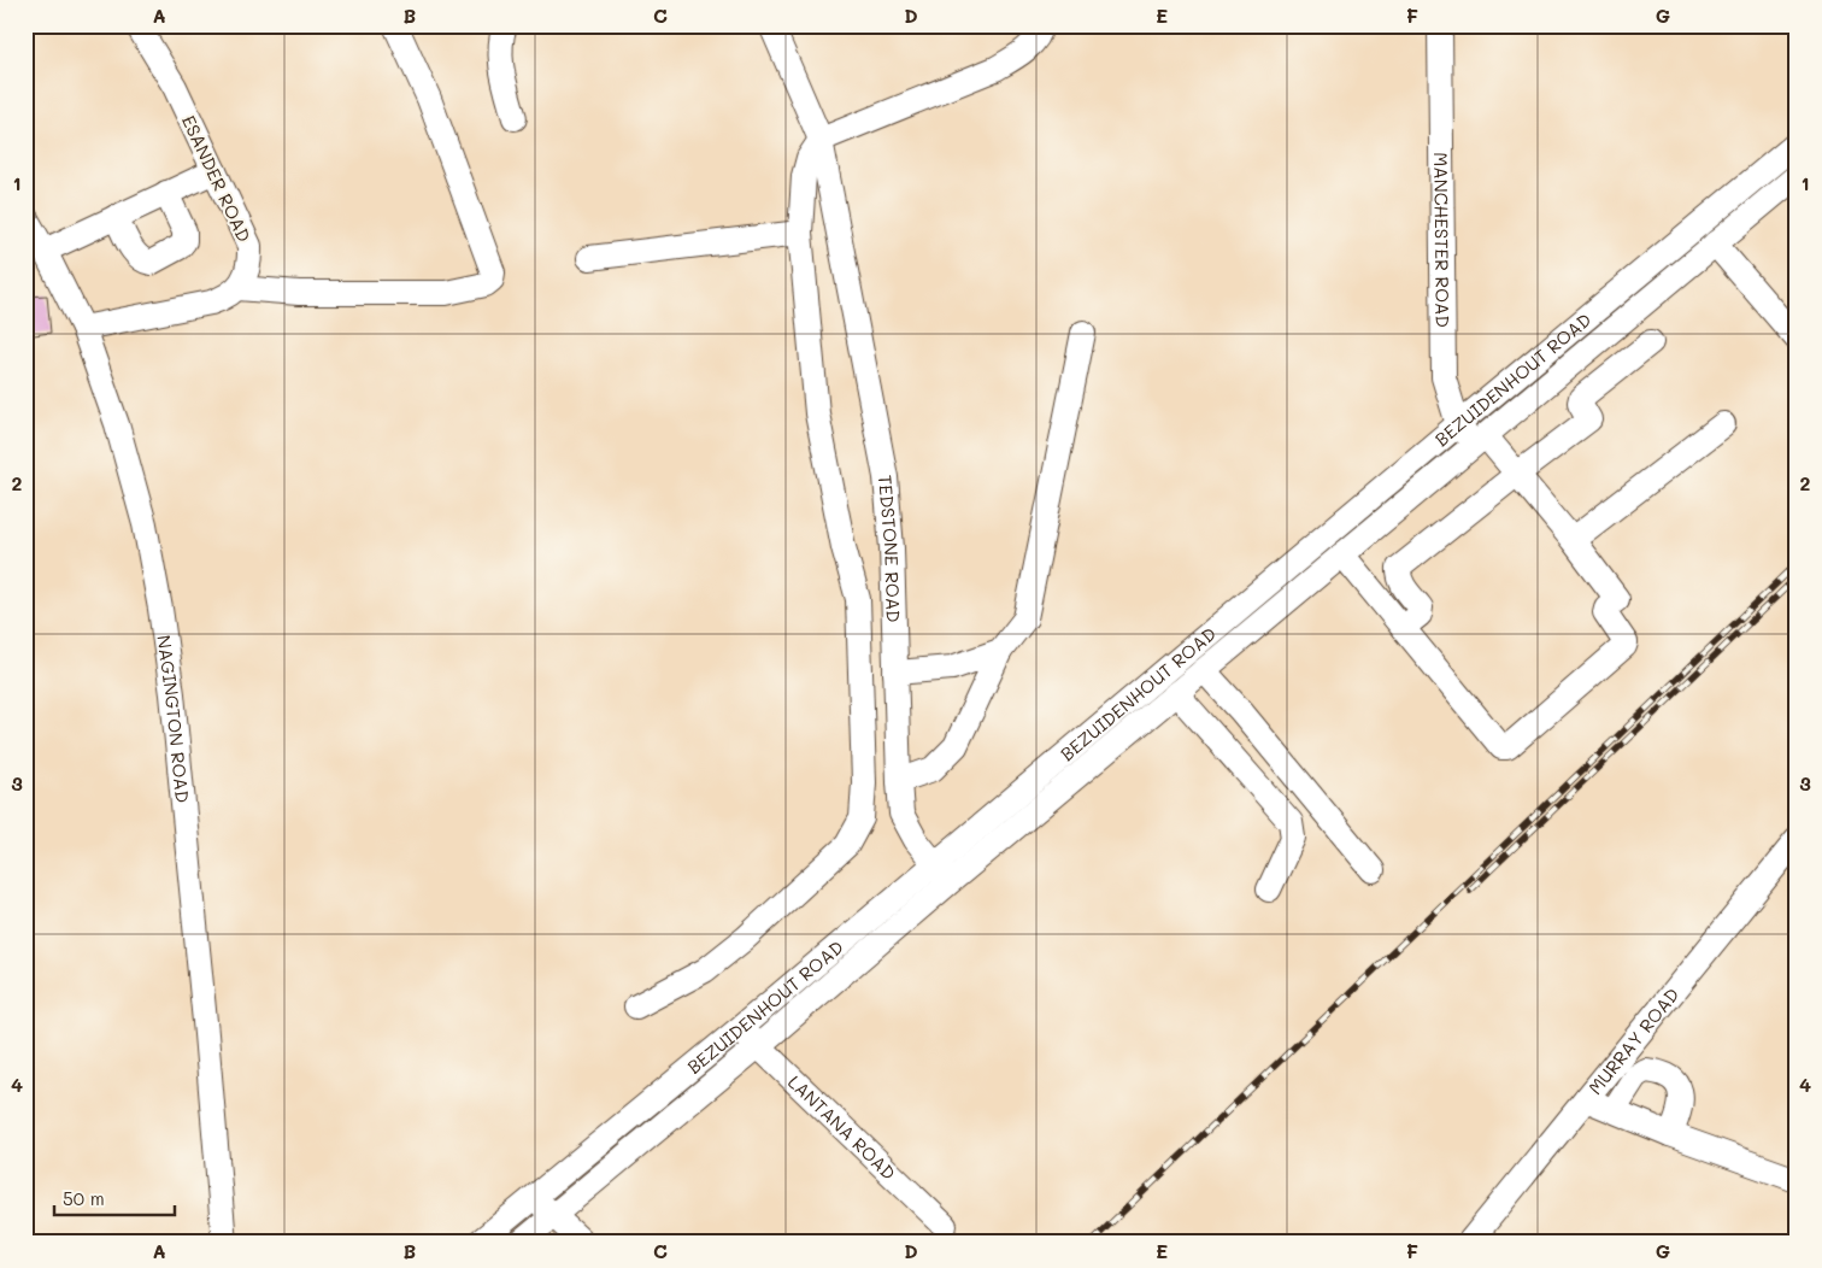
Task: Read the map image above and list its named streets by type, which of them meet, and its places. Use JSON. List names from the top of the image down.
{
  "streets": {
    "street": [
      "ESANDER ROAD",
      "MANCHESTER ROAD",
      "BEZUIDENHOUT ROAD",
      "TEDSTONE ROAD",
      "NAGINGTON ROAD",
      "MURRAY ROAD",
      "LANTANA ROAD"
    ]
  },
  "crossings": [
    ["MANCHESTER ROAD", "BEZUIDENHOUT ROAD"],
    ["BEZUIDENHOUT ROAD", "TEDSTONE ROAD"],
    ["BEZUIDENHOUT ROAD", "LANTANA ROAD"]
  ],
  "scale_bar": "50 m",
  "grid": {
    "columns": [
      "A",
      "B",
      "C",
      "D",
      "E",
      "F",
      "G"
    ],
    "rows": [
      "1",
      "2",
      "3",
      "4"
    ]
  }
}
